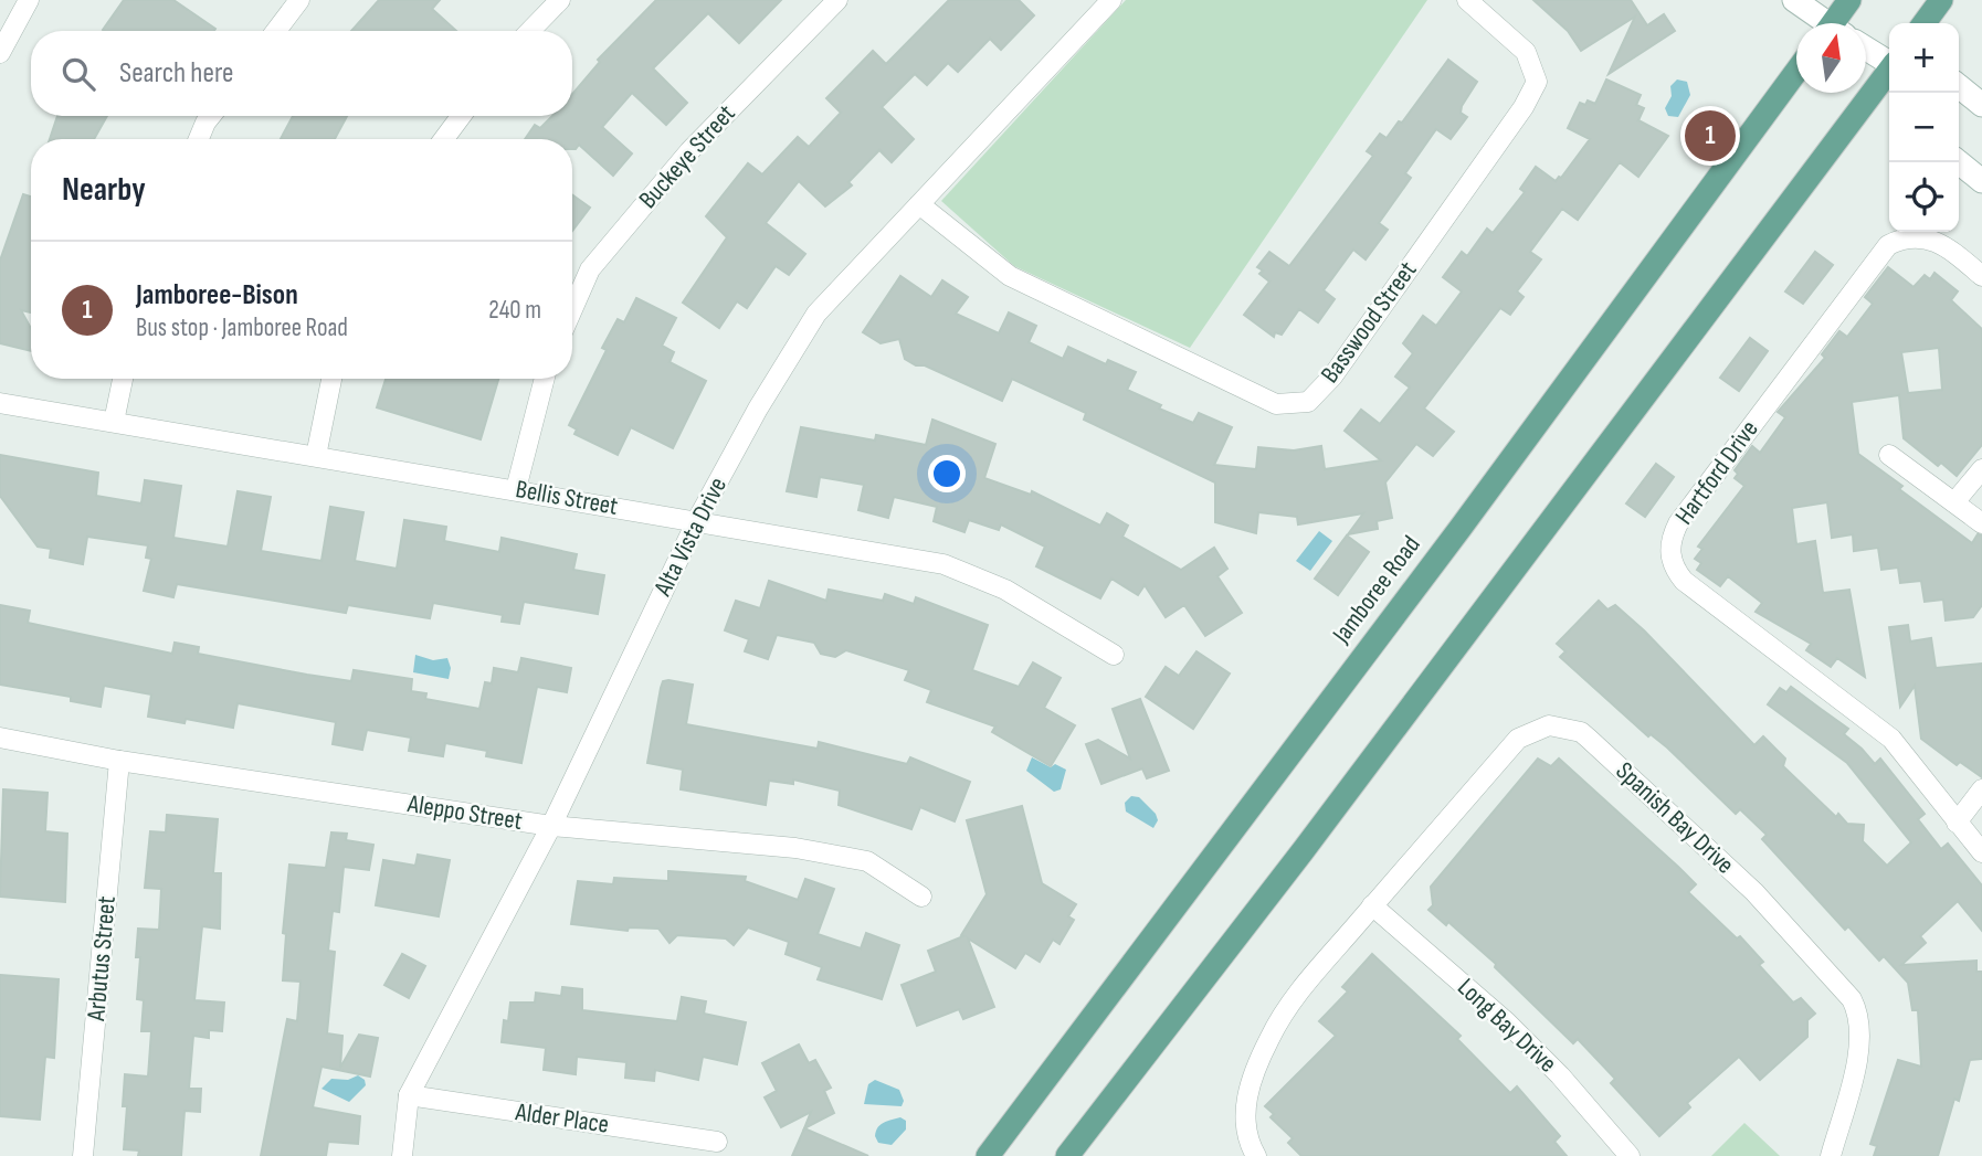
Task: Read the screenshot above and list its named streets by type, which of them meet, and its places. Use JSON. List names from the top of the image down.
{
  "streets": {
    "main road": ["Jamboree Road"],
    "street": [
      "Buckeye Street",
      "Basswood Street",
      "Hartford Drive",
      "Bellis Street",
      "Alta Vista Drive",
      "Aleppo Street",
      "Spanish Bay Drive",
      "Arbutus Street",
      "Long Bay Drive",
      "Alder Place"
    ]
  },
  "crossings": [
    ["Basswood Street", "Alta Vista Drive"],
    ["Bellis Street", "Alta Vista Drive"],
    ["Alta Vista Drive", "Aleppo Street"],
    ["Alta Vista Drive", "Alder Place"],
    ["Aleppo Street", "Arbutus Street"],
    ["Spanish Bay Drive", "Long Bay Drive"]
  ],
  "north": "top",
  "page": {
    "map_buttons": ["+", "−"],
    "search": "Search here",
    "pins": "1",
    "heading": "Nearby",
    "list": [
      {
        "mark": "1",
        "name": "Jamboree-Bison",
        "note": "Bus stop · Jamboree Road",
        "value": "240 m"
      }
    ]
  }
}
